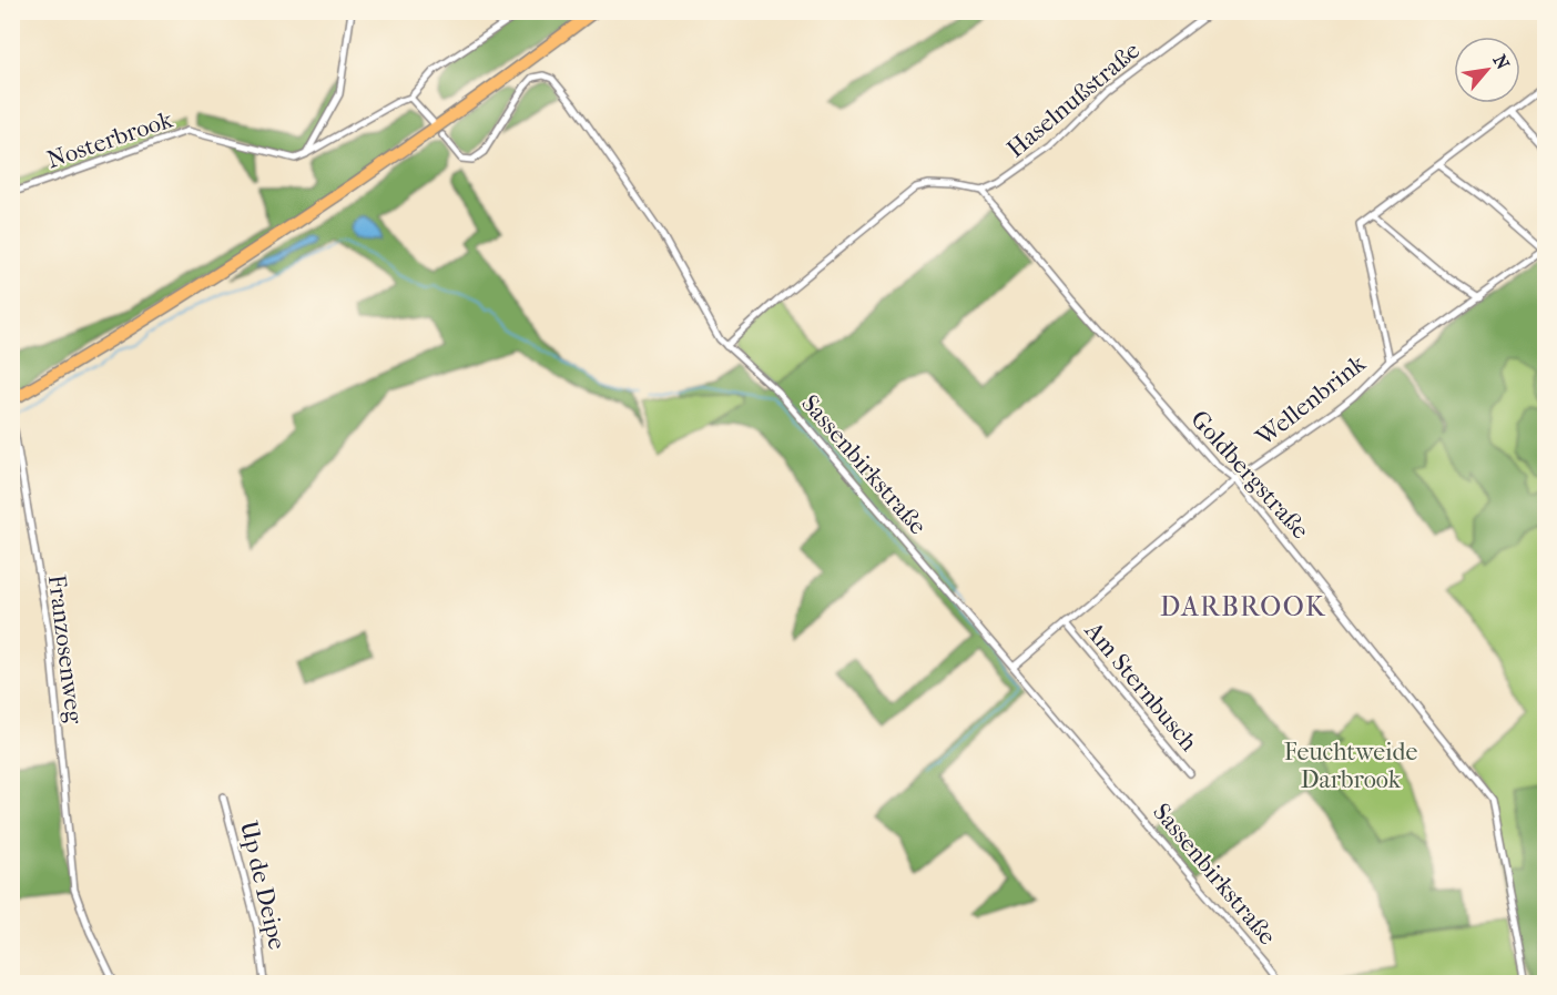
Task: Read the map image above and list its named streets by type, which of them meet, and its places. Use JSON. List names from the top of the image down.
{
  "streets": {
    "street": [
      "Haselnußstraße",
      "Nosterbrook",
      "Wellenbrink",
      "Sassenbirkstraße",
      "Goldbergstraße",
      "Franzosenweg",
      "Am Sternbusch",
      "Up de Deipe"
    ]
  },
  "crossings": [
    ["Haselnußstraße", "Goldbergstraße"],
    ["Wellenbrink", "Sassenbirkstraße"],
    ["Wellenbrink", "Goldbergstraße"],
    ["Wellenbrink", "Am Sternbusch"]
  ],
  "districts": ["DARBROOK"],
  "parks": ["Feuchtweide Darbrook"],
  "north": "top right"
}
